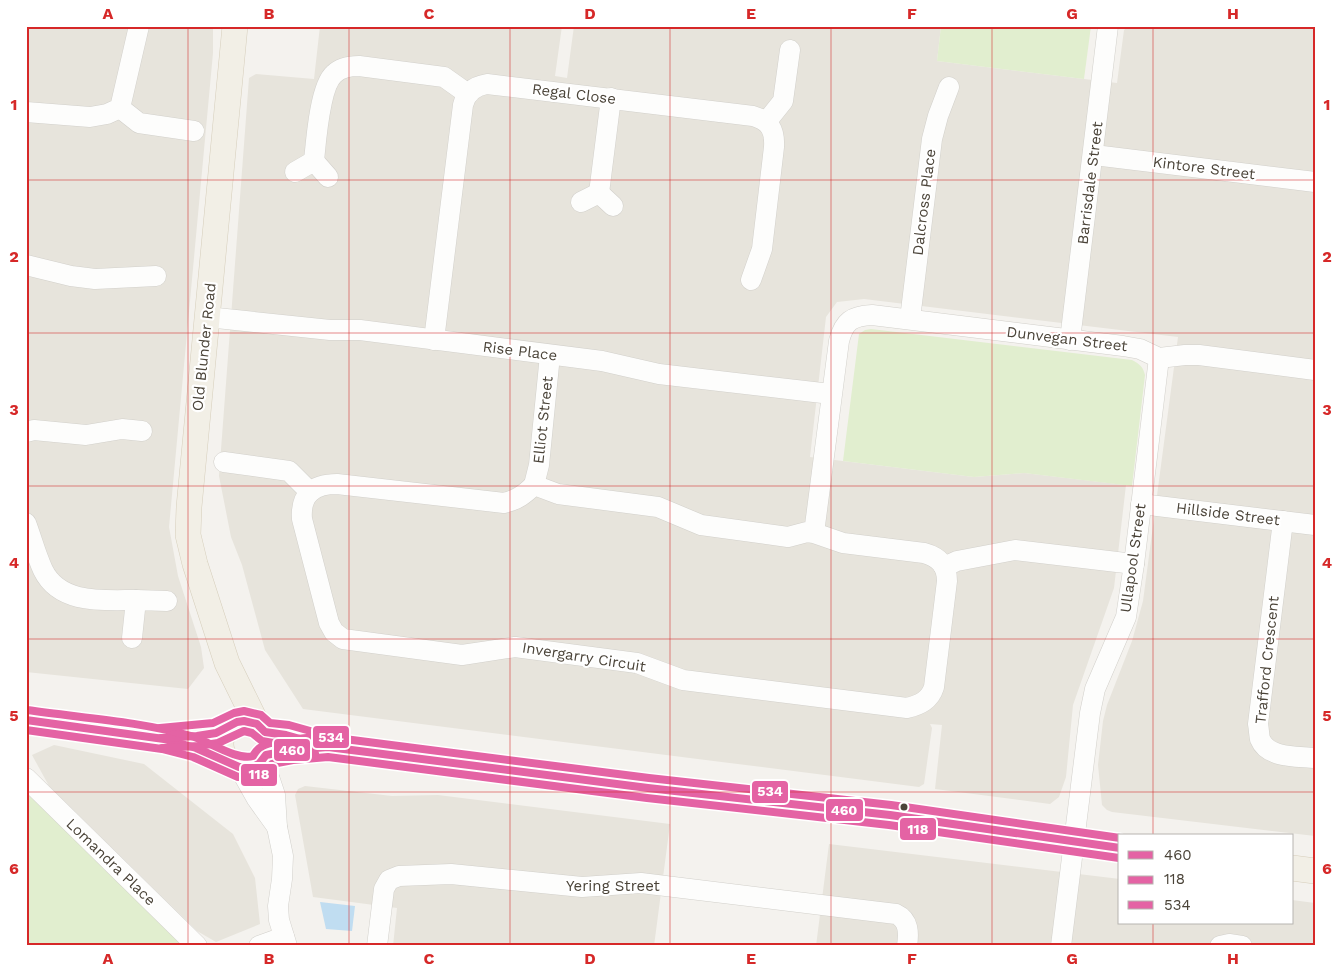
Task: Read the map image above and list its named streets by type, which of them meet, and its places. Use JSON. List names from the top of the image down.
{
  "streets": {
    "main road": ["Old Blunder Road"],
    "street": [
      "Regal Close",
      "Kintore Street",
      "Barrisdale Street",
      "Dalcross Place",
      "Dunvegan Street",
      "Rise Place",
      "Elliot Street",
      "Hillside Street",
      "Ullapool Street",
      "Invergarry Circuit",
      "Trafford Crescent",
      "Lomandra Place",
      "Yering Street"
    ]
  },
  "crossings": [
    ["Kintore Street", "Barrisdale Street"],
    ["Barrisdale Street", "Dunvegan Street"],
    ["Dalcross Place", "Dunvegan Street"],
    ["Dunvegan Street", "Rise Place"],
    ["Dunvegan Street", "Ullapool Street"],
    ["Old Blunder Road", "Rise Place"],
    ["Rise Place", "Elliot Street"],
    ["Hillside Street", "Ullapool Street"],
    ["Hillside Street", "Trafford Crescent"]
  ],
  "lines": ["transit line 534", "transit line 460", "transit line 118"],
  "legend": ["460", "118", "534"],
  "grid": {
    "columns": [
      "A",
      "B",
      "C",
      "D",
      "E",
      "F",
      "G",
      "H"
    ],
    "rows": [
      "1",
      "2",
      "3",
      "4",
      "5",
      "6"
    ]
  }
}
